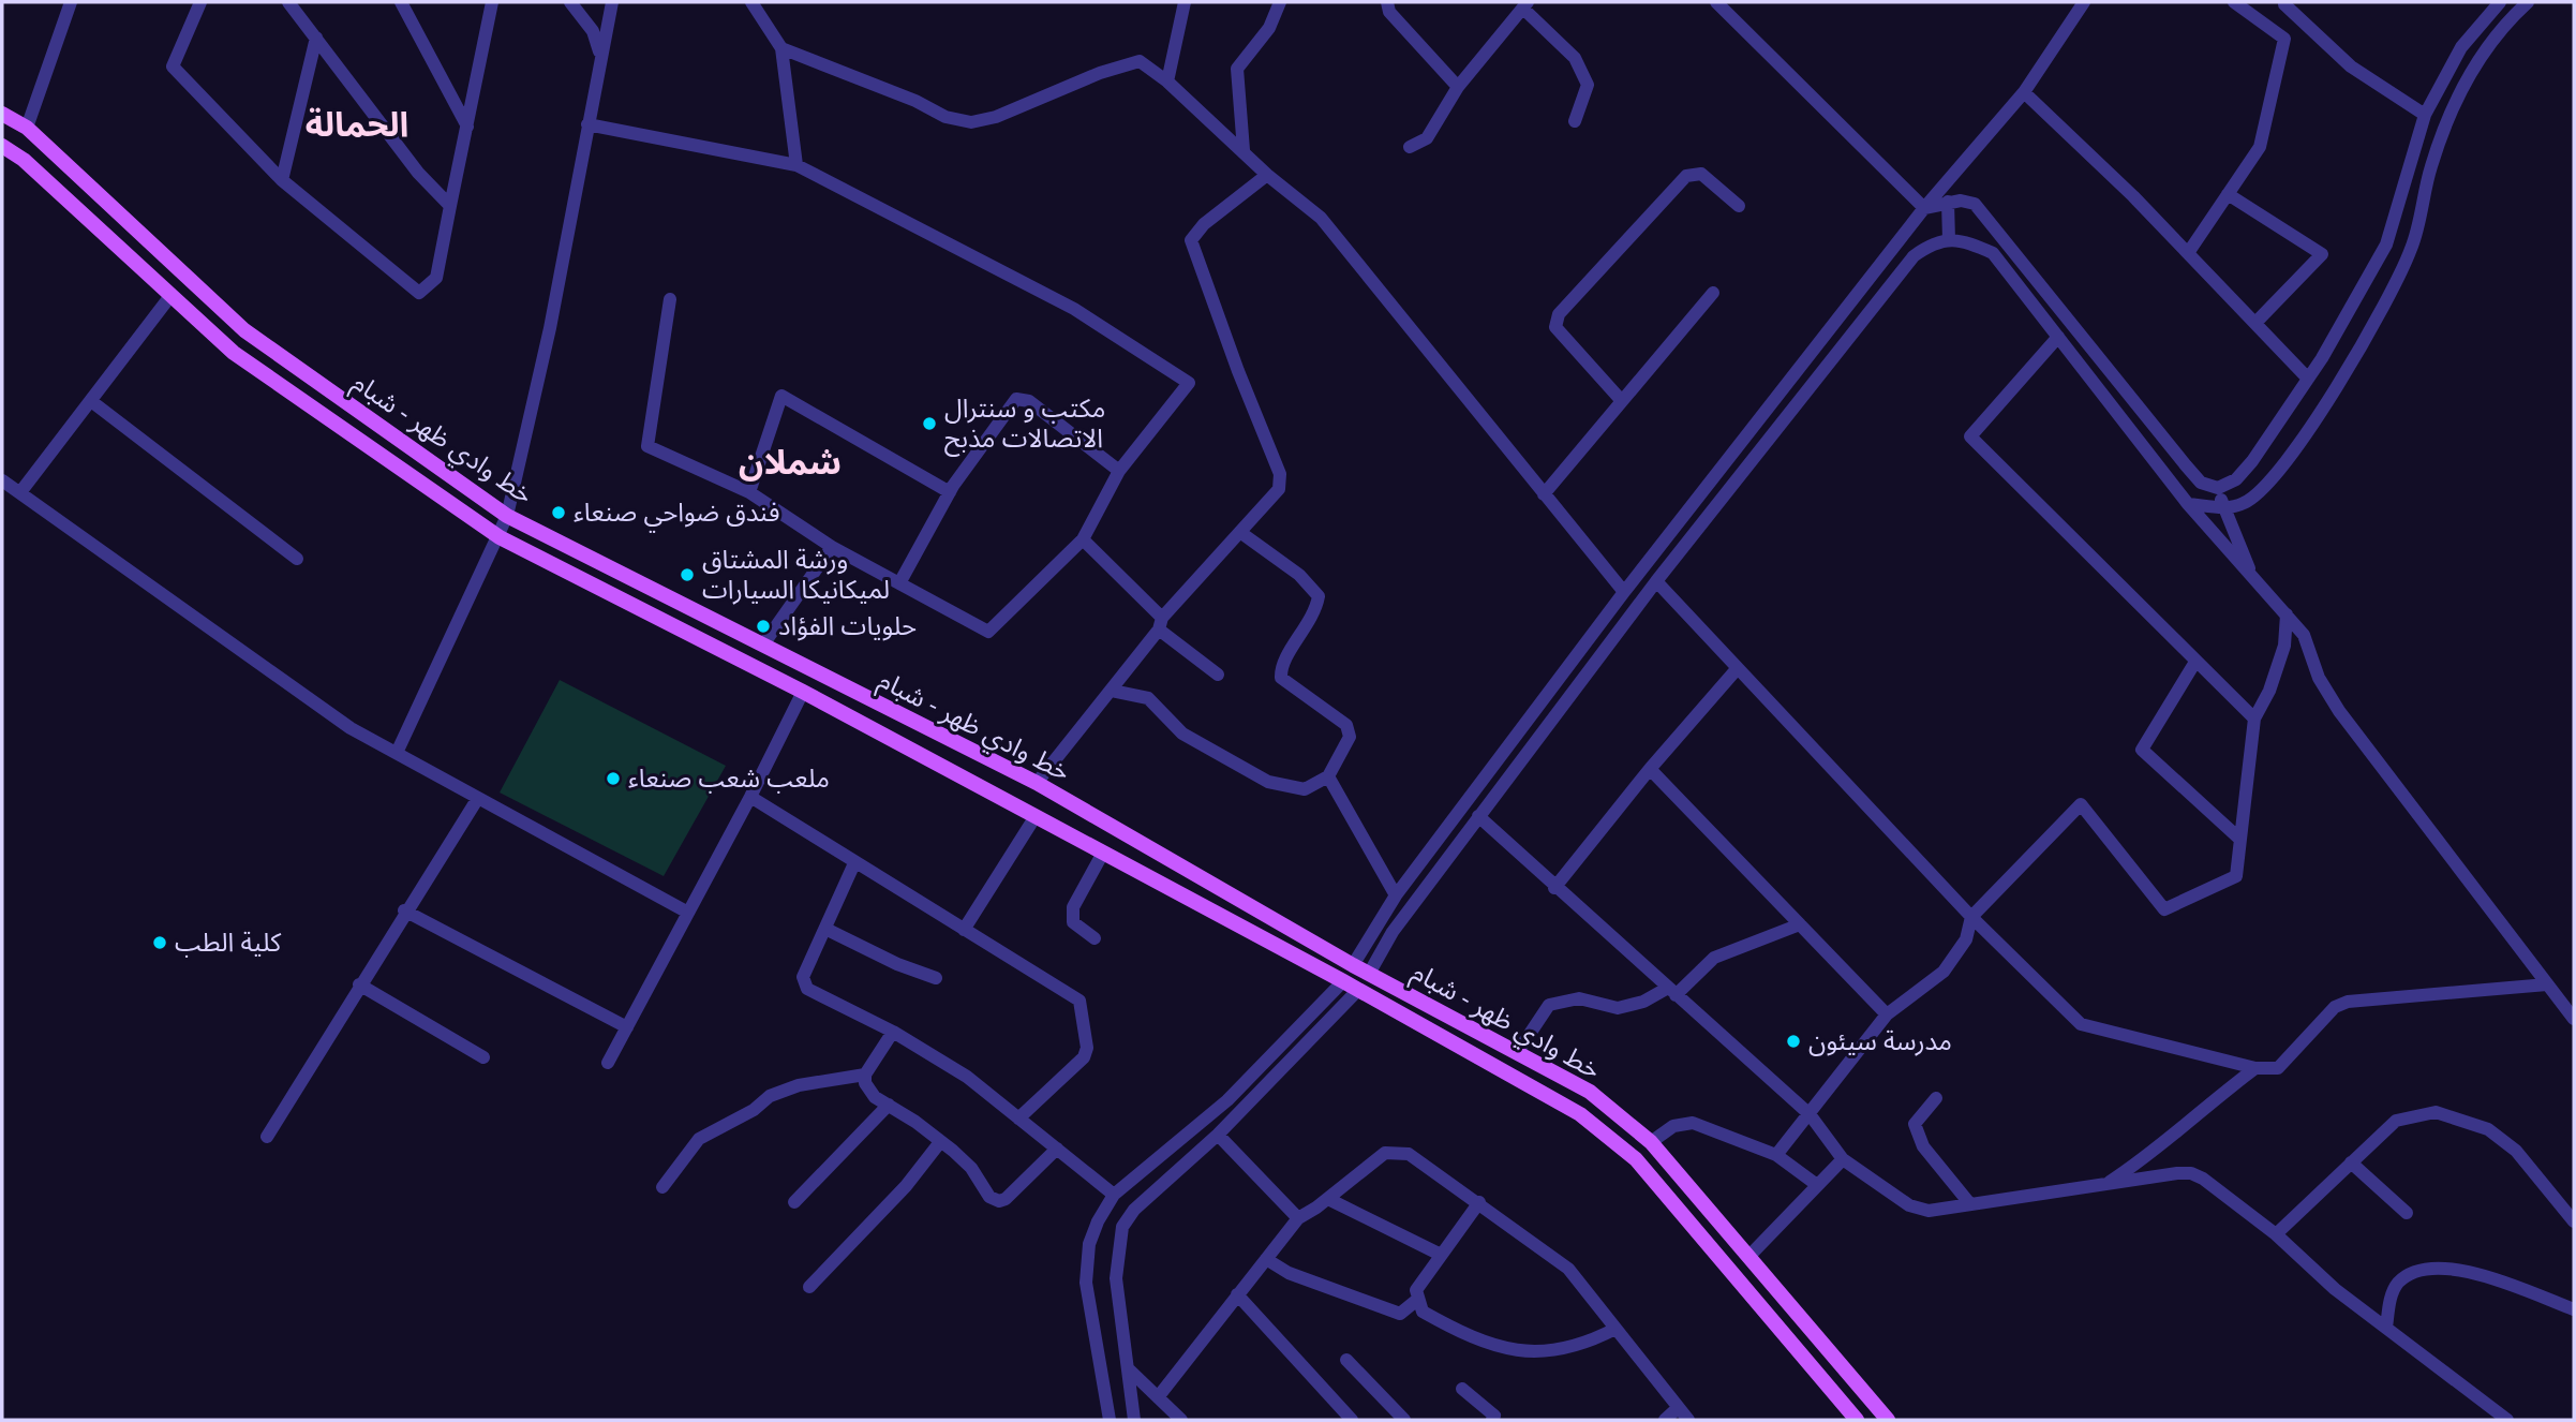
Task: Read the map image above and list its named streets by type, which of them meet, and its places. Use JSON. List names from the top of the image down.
{
  "streets": {
    "main road": ["خط وادي ظهر - شبام"]
  },
  "districts": ["الحمالة", "شملان"],
  "places": [
    "مكتب و سنترال الاتصالات مذبح",
    "فندق ضواحي صنعاء",
    "ورشة المشتاق لميكانيكا السيارات",
    "حلويات الفؤاد",
    "ملعب شعب صنعاء",
    "كلية الطب",
    "مدرسة سيئون"
  ]
}
